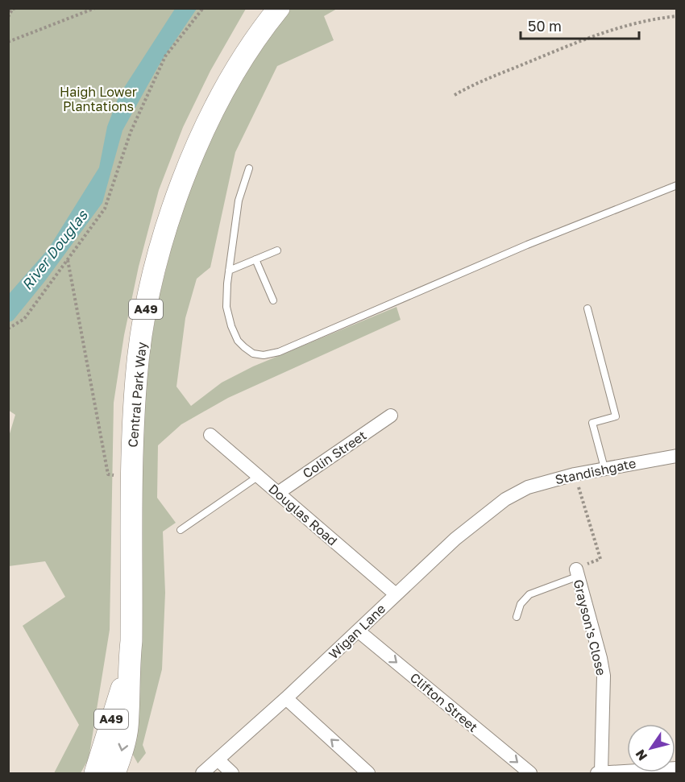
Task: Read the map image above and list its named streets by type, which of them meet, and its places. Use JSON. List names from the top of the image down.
{
  "streets": {
    "highway": ["A49", "Central Park Way"],
    "street": [
      "Colin Street",
      "Standishgate",
      "Douglas Road",
      "Grayson's Close",
      "Wigan Lane",
      "Clifton Street"
    ]
  },
  "crossings": [
    ["Colin Street", "Douglas Road"],
    ["Standishgate", "Wigan Lane"],
    ["Douglas Road", "Wigan Lane"],
    ["Wigan Lane", "Clifton Street"]
  ],
  "water": ["River Douglas"],
  "parks": ["Haigh Lower Plantations"],
  "scale_bar": "50 m",
  "north": "bottom left"
}
